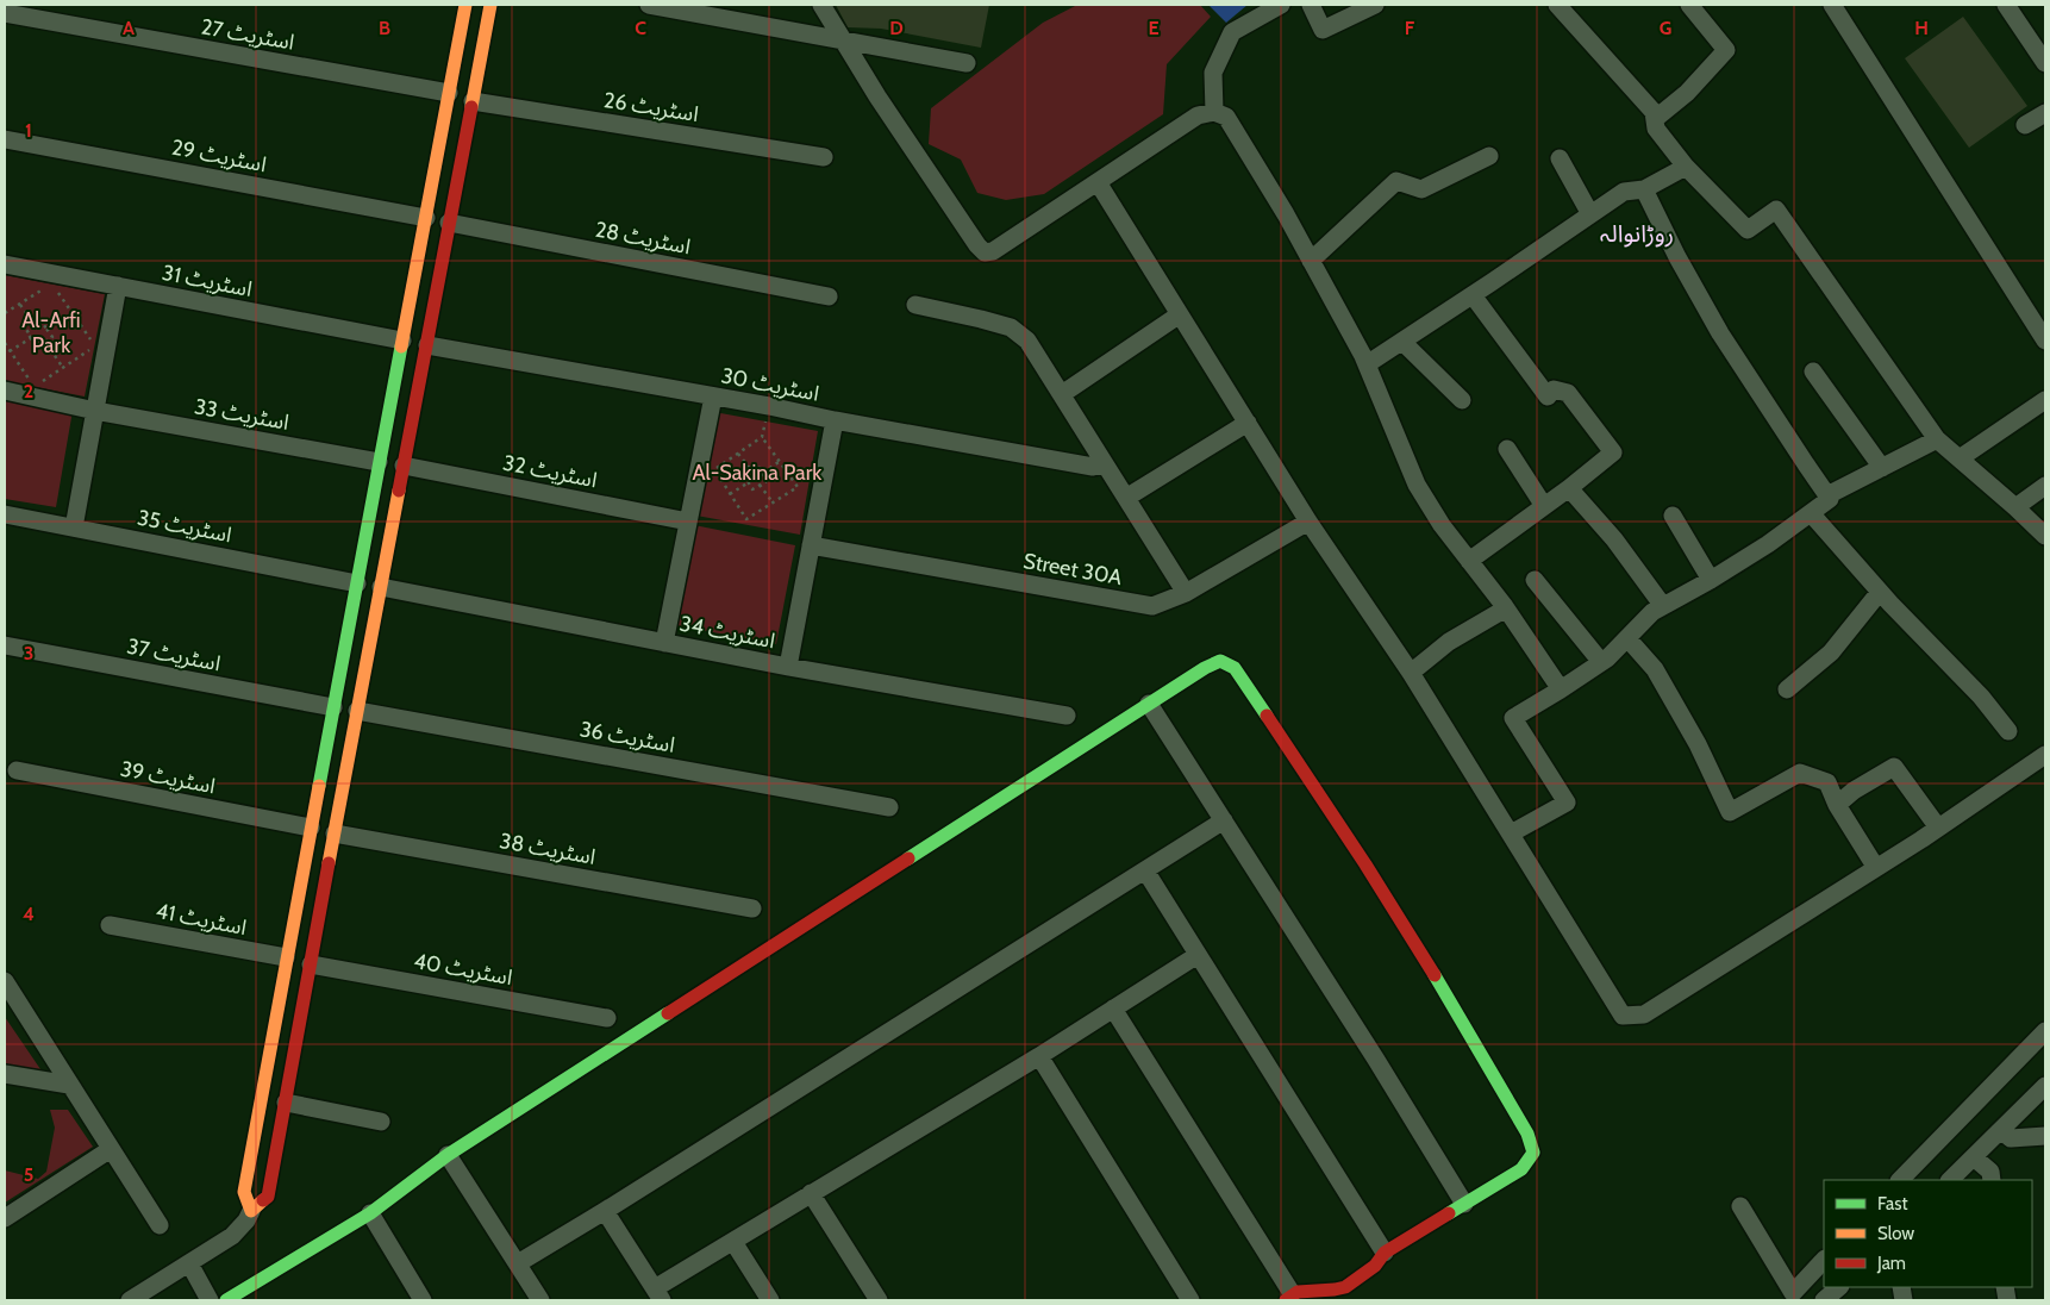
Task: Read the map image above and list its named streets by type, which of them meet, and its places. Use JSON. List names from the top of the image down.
{
  "streets": {
    "street": [
      "اسٹریٹ 27",
      "اسٹریٹ 26",
      "اسٹریٹ 29",
      "اسٹریٹ 28",
      "اسٹریٹ 31",
      "اسٹریٹ 30",
      "اسٹریٹ 33",
      "اسٹریٹ 32",
      "اسٹریٹ 35",
      "Street 30A",
      "اسٹریٹ 34",
      "اسٹریٹ 37",
      "اسٹریٹ 36",
      "اسٹریٹ 39",
      "اسٹریٹ 38",
      "اسٹریٹ 41",
      "اسٹریٹ 40"
    ]
  },
  "districts": ["روڑانوالہ"],
  "parks": ["Al-Arfi Park", "Al-Sakina Park"],
  "legend": ["Fast", "Slow", "Jam"],
  "grid": {
    "columns": [
      "A",
      "B",
      "C",
      "D",
      "E",
      "F",
      "G",
      "H"
    ],
    "rows": [
      "1",
      "2",
      "3",
      "4",
      "5"
    ]
  }
}
